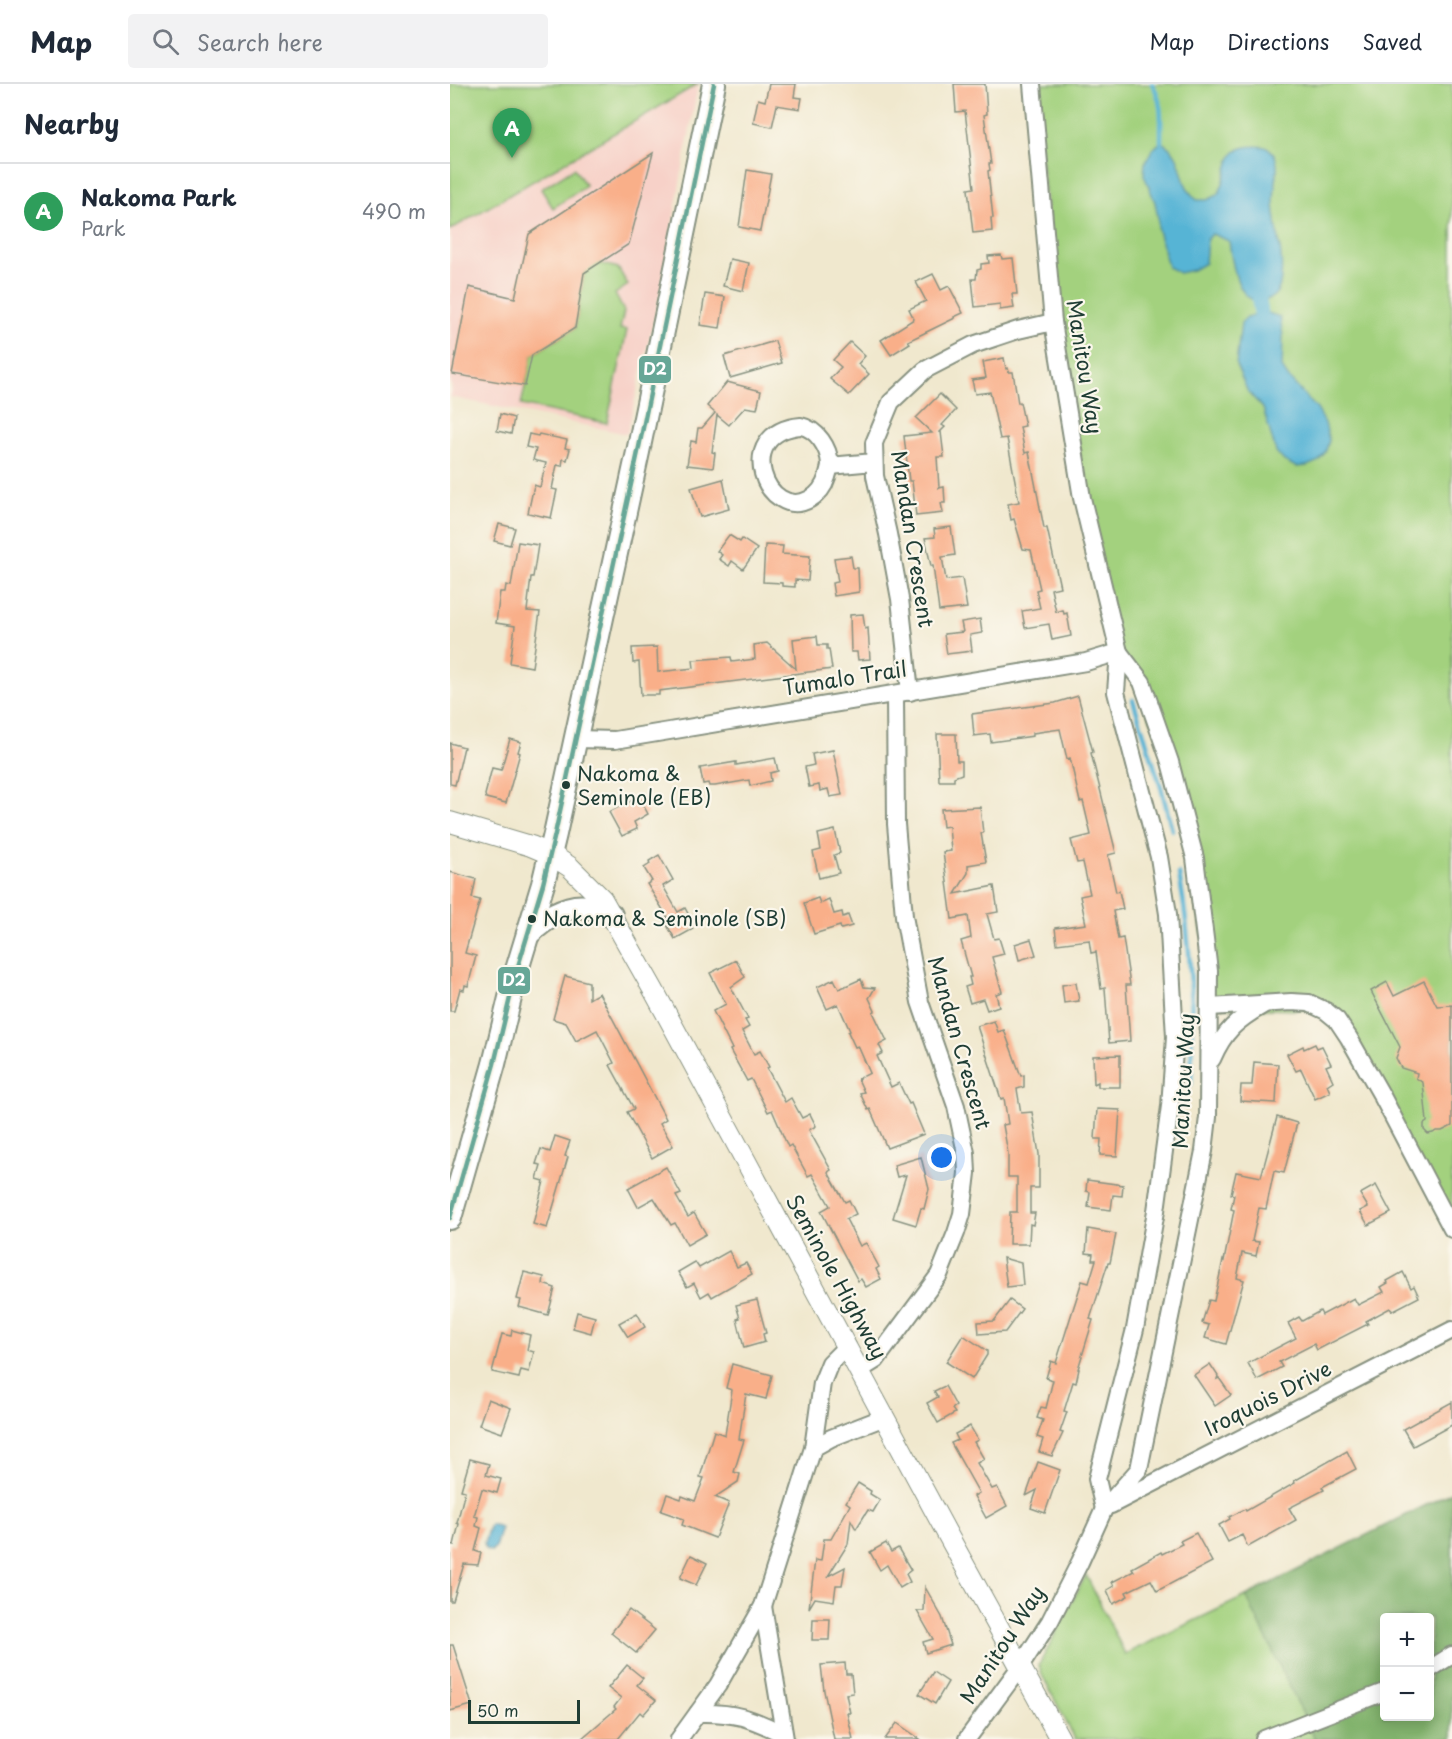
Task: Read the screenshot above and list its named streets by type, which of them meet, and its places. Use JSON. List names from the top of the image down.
{
  "streets": {
    "street": [
      "Manitou Way",
      "Mandan Crescent",
      "Tumalo Trail",
      "Seminole Highway",
      "Iroquois Drive"
    ]
  },
  "crossings": [
    ["Manitou Way", "Mandan Crescent"],
    ["Manitou Way", "Tumalo Trail"],
    ["Manitou Way", "Seminole Highway"],
    ["Manitou Way", "Iroquois Drive"],
    ["Mandan Crescent", "Tumalo Trail"],
    ["Mandan Crescent", "Seminole Highway"]
  ],
  "places": ["Nakoma & Seminole (EB)", "Nakoma & Seminole (SB)"],
  "lines": ["transit line D2"],
  "scale_bar": "50 m",
  "page": {
    "header": "Map",
    "search": "Search here",
    "nav": ["Map", "Directions", "Saved"],
    "heading": "Nearby",
    "pins": "A",
    "list": [
      {
        "mark": "A",
        "name": "Nakoma Park",
        "note": "Park",
        "value": "490 m"
      }
    ],
    "map_buttons": ["+", "−"],
    "scale": "50 m"
  }
}
